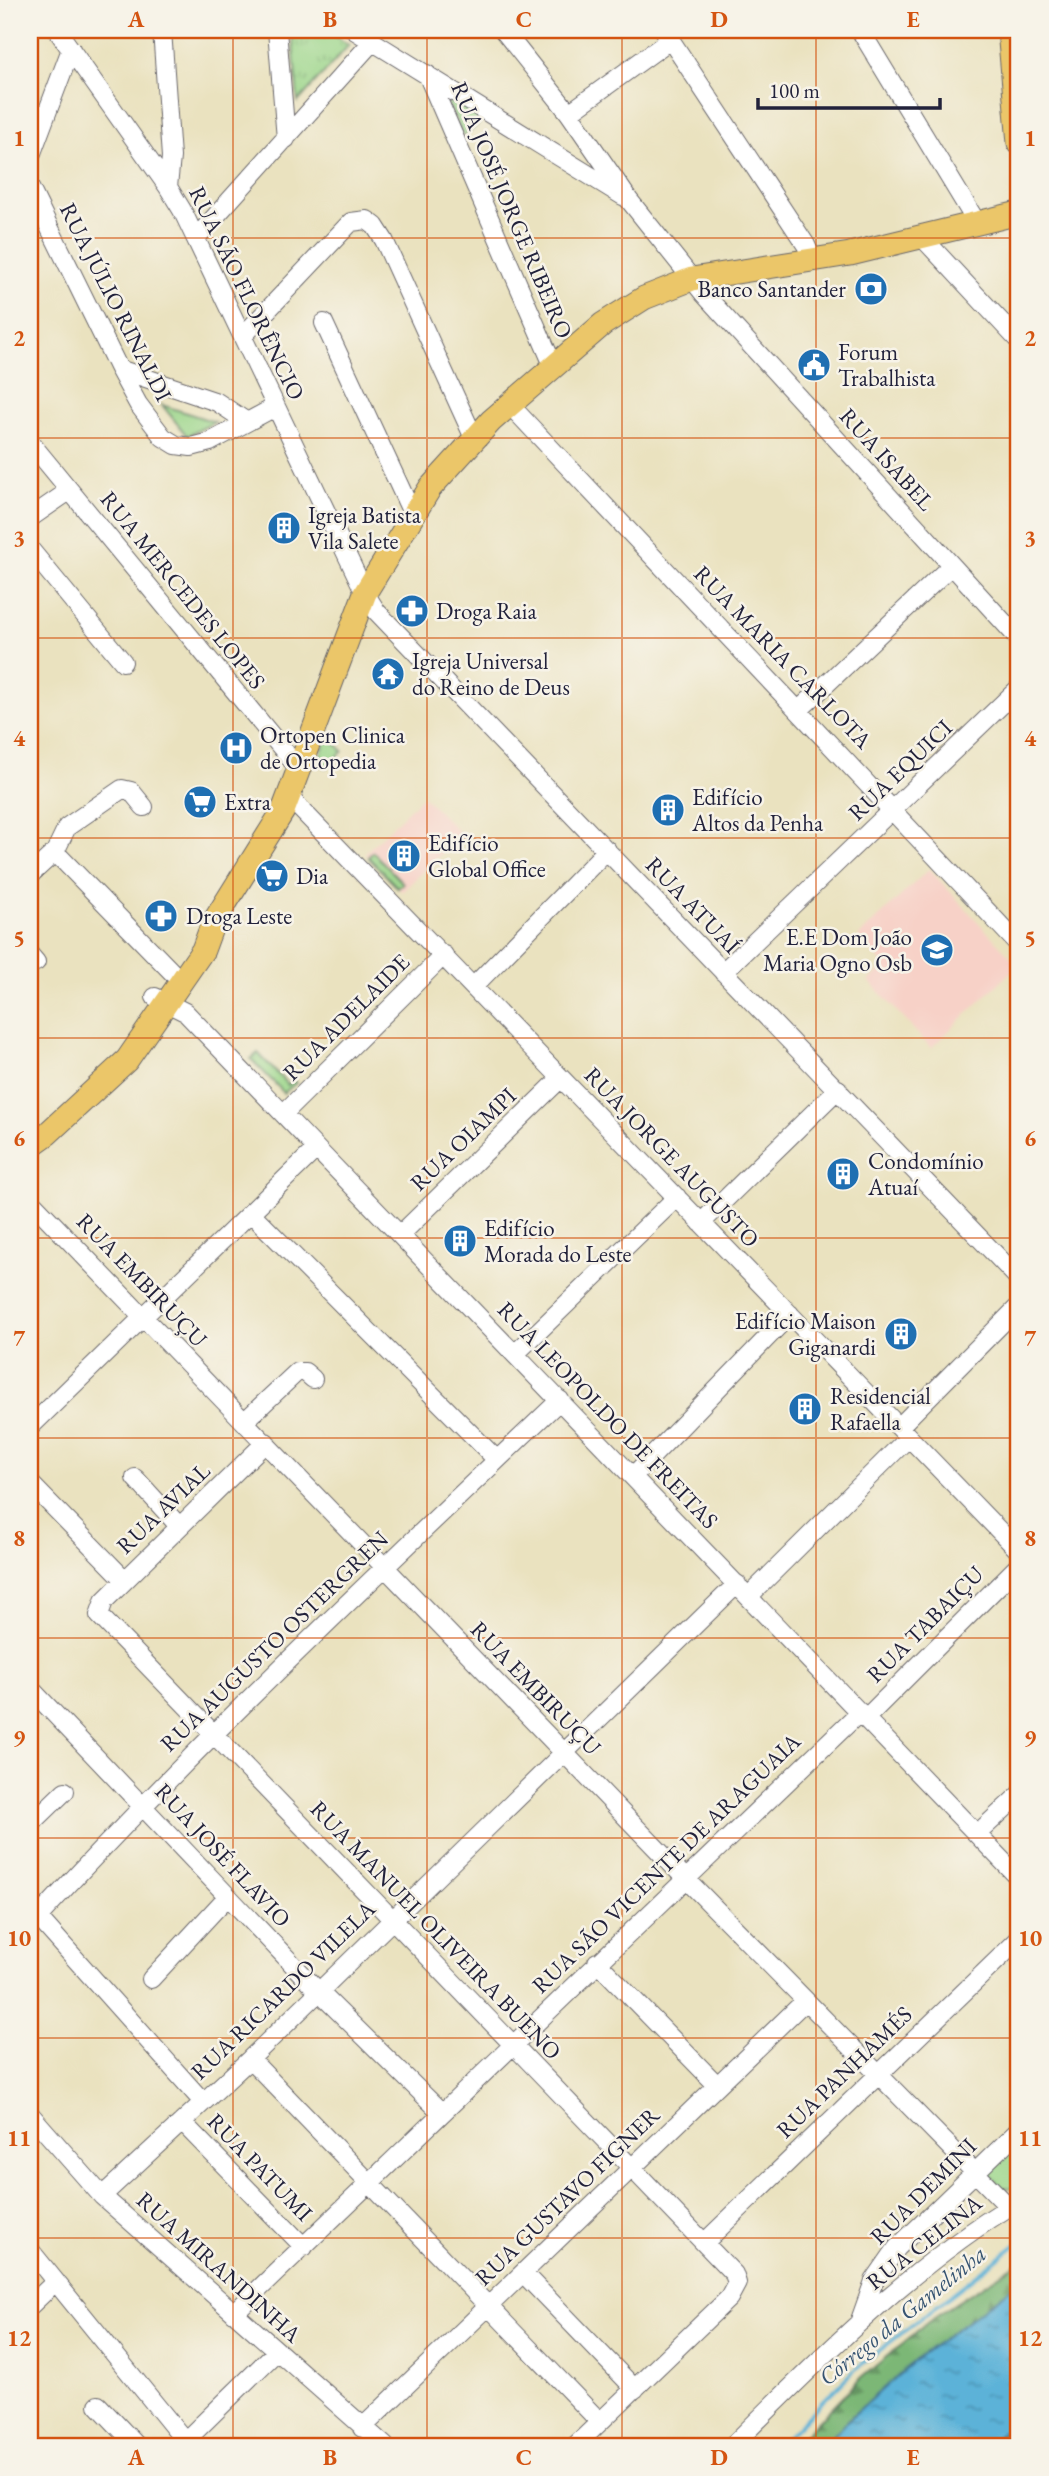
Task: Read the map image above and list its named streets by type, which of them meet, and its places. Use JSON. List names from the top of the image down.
{
  "streets": {
    "street": [
      "RUA JOSÉ JORGE RIBEIRO",
      "RUA SÃO FLORÊNCIO",
      "RUA JÚLIO RINALDI",
      "RUA ISABEL",
      "RUA MERCEDES LOPES",
      "RUA MARIA CARLOTA",
      "RUA EQUICI",
      "RUA ATUAÍ",
      "RUA ADELAIDE",
      "RUA OIAMPI",
      "RUA JORGE AUGUSTO",
      "RUA EMBIRUÇU",
      "RUA LEOPOLDO DE FREITAS",
      "RUA AVIAL",
      "RUA TABAIÇU",
      "RUA AUGUSTO OSTERGREN",
      "RUA JOSÉ FLAVIO",
      "RUA SÃO VICENTE DE ARAGUAIA",
      "RUA MANUEL OLIVEIRA BUENO",
      "RUA RICARDO VILELA",
      "RUA PANHAMÉS",
      "RUA PATUMI",
      "RUA DEMINI",
      "RUA GUSTAVO FIGNER",
      "RUA CELINA",
      "RUA MIRANDINHA"
    ]
  },
  "crossings": [
    ["RUA SÃO FLORÊNCIO", "RUA JÚLIO RINALDI"],
    ["RUA SÃO FLORÊNCIO", "RUA ATUAÍ"],
    ["RUA MARIA CARLOTA", "RUA EQUICI"],
    ["RUA EQUICI", "RUA ATUAÍ"],
    ["RUA ADELAIDE", "RUA JORGE AUGUSTO"],
    ["RUA ADELAIDE", "RUA LEOPOLDO DE FREITAS"],
    ["RUA OIAMPI", "RUA JORGE AUGUSTO"],
    ["RUA OIAMPI", "RUA LEOPOLDO DE FREITAS"],
    ["RUA JORGE AUGUSTO", "RUA RICARDO VILELA"],
    ["RUA EMBIRUÇU", "RUA AVIAL"],
    ["RUA EMBIRUÇU", "RUA AUGUSTO OSTERGREN"],
    ["RUA EMBIRUÇU", "RUA SÃO VICENTE DE ARAGUAIA"],
    ["RUA EMBIRUÇU", "RUA RICARDO VILELA"],
    ["RUA EMBIRUÇU", "RUA PANHAMÉS"],
    ["RUA EMBIRUÇU", "RUA DEMINI"],
    ["RUA EMBIRUÇU", "RUA GUSTAVO FIGNER"],
    ["RUA EMBIRUÇU", "RUA CELINA"],
    ["RUA LEOPOLDO DE FREITAS", "RUA TABAIÇU"],
    ["RUA LEOPOLDO DE FREITAS", "RUA AUGUSTO OSTERGREN"],
    ["RUA LEOPOLDO DE FREITAS", "RUA SÃO VICENTE DE ARAGUAIA"],
    ["RUA LEOPOLDO DE FREITAS", "RUA RICARDO VILELA"],
    ["RUA AVIAL", "RUA MANUEL OLIVEIRA BUENO"],
    ["RUA TABAIÇU", "RUA SÃO VICENTE DE ARAGUAIA"],
    ["RUA AUGUSTO OSTERGREN", "RUA JOSÉ FLAVIO"],
    ["RUA AUGUSTO OSTERGREN", "RUA MANUEL OLIVEIRA BUENO"],
    ["RUA JOSÉ FLAVIO", "RUA SÃO VICENTE DE ARAGUAIA"],
    ["RUA JOSÉ FLAVIO", "RUA RICARDO VILELA"],
    ["RUA SÃO VICENTE DE ARAGUAIA", "RUA MANUEL OLIVEIRA BUENO"],
    ["RUA SÃO VICENTE DE ARAGUAIA", "RUA PATUMI"],
    ["RUA SÃO VICENTE DE ARAGUAIA", "RUA MIRANDINHA"],
    ["RUA MANUEL OLIVEIRA BUENO", "RUA RICARDO VILELA"],
    ["RUA MANUEL OLIVEIRA BUENO", "RUA PANHAMÉS"],
    ["RUA MANUEL OLIVEIRA BUENO", "RUA GUSTAVO FIGNER"],
    ["RUA RICARDO VILELA", "RUA PATUMI"],
    ["RUA RICARDO VILELA", "RUA MIRANDINHA"],
    ["RUA DEMINI", "RUA CELINA"],
    ["RUA GUSTAVO FIGNER", "RUA MIRANDINHA"]
  ],
  "water": ["Córrego da Gamelinha"],
  "places": {
    "bank": ["Banco Santander"],
    "public building": ["Forum Trabalhista"],
    "building": [
      "Igreja Batista Vila Salete",
      "Edifício Altos da Penha",
      "Edifício Global Office",
      "Condomínio Atuaí",
      "Edifício Morada do Leste",
      "Edifício Maison Giganardi",
      "Residencial Rafaella"
    ],
    "pharmacy": ["Droga Raia", "Droga Leste"],
    "temple": ["Igreja Universal do Reino de Deus"],
    "hospital": ["Ortopen Clinica de Ortopedia"],
    "supermarket": ["Extra", "Dia"],
    "school or university": ["E.E Dom João Maria Ogno Osb"]
  },
  "scale_bar": "100 m",
  "grid": {
    "columns": [
      "A",
      "B",
      "C",
      "D",
      "E"
    ],
    "rows": [
      "1",
      "2",
      "3",
      "4",
      "5",
      "6",
      "7",
      "8",
      "9",
      "10",
      "11",
      "12"
    ]
  }
}
